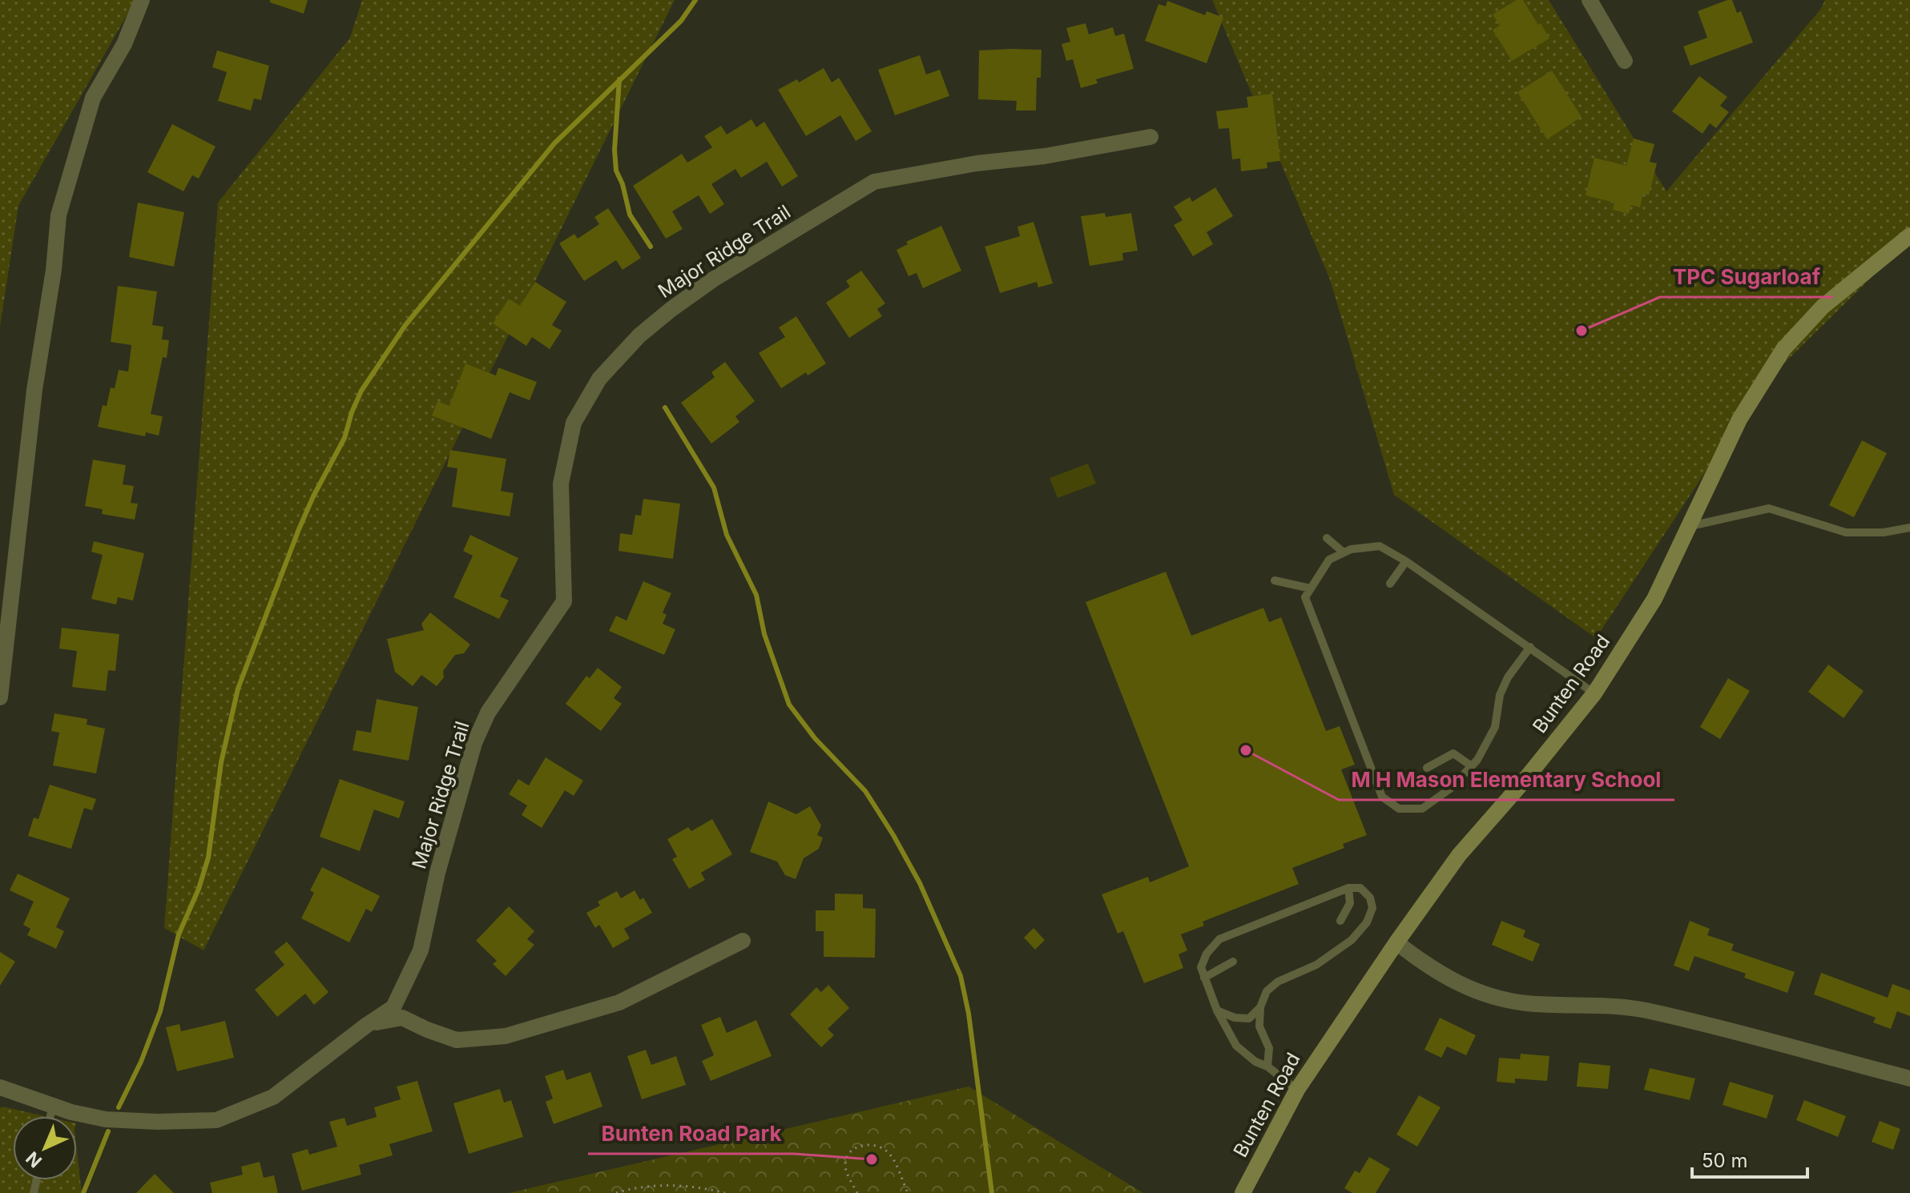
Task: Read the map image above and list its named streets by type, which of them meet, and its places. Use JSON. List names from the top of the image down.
{
  "streets": {
    "street": ["Major Ridge Trail", "Bunten Road"]
  },
  "places": ["TPC Sugarloaf", "M H Mason Elementary School", "Bunten Road Park"],
  "scale_bar": "50 m",
  "north": "bottom left"
}
